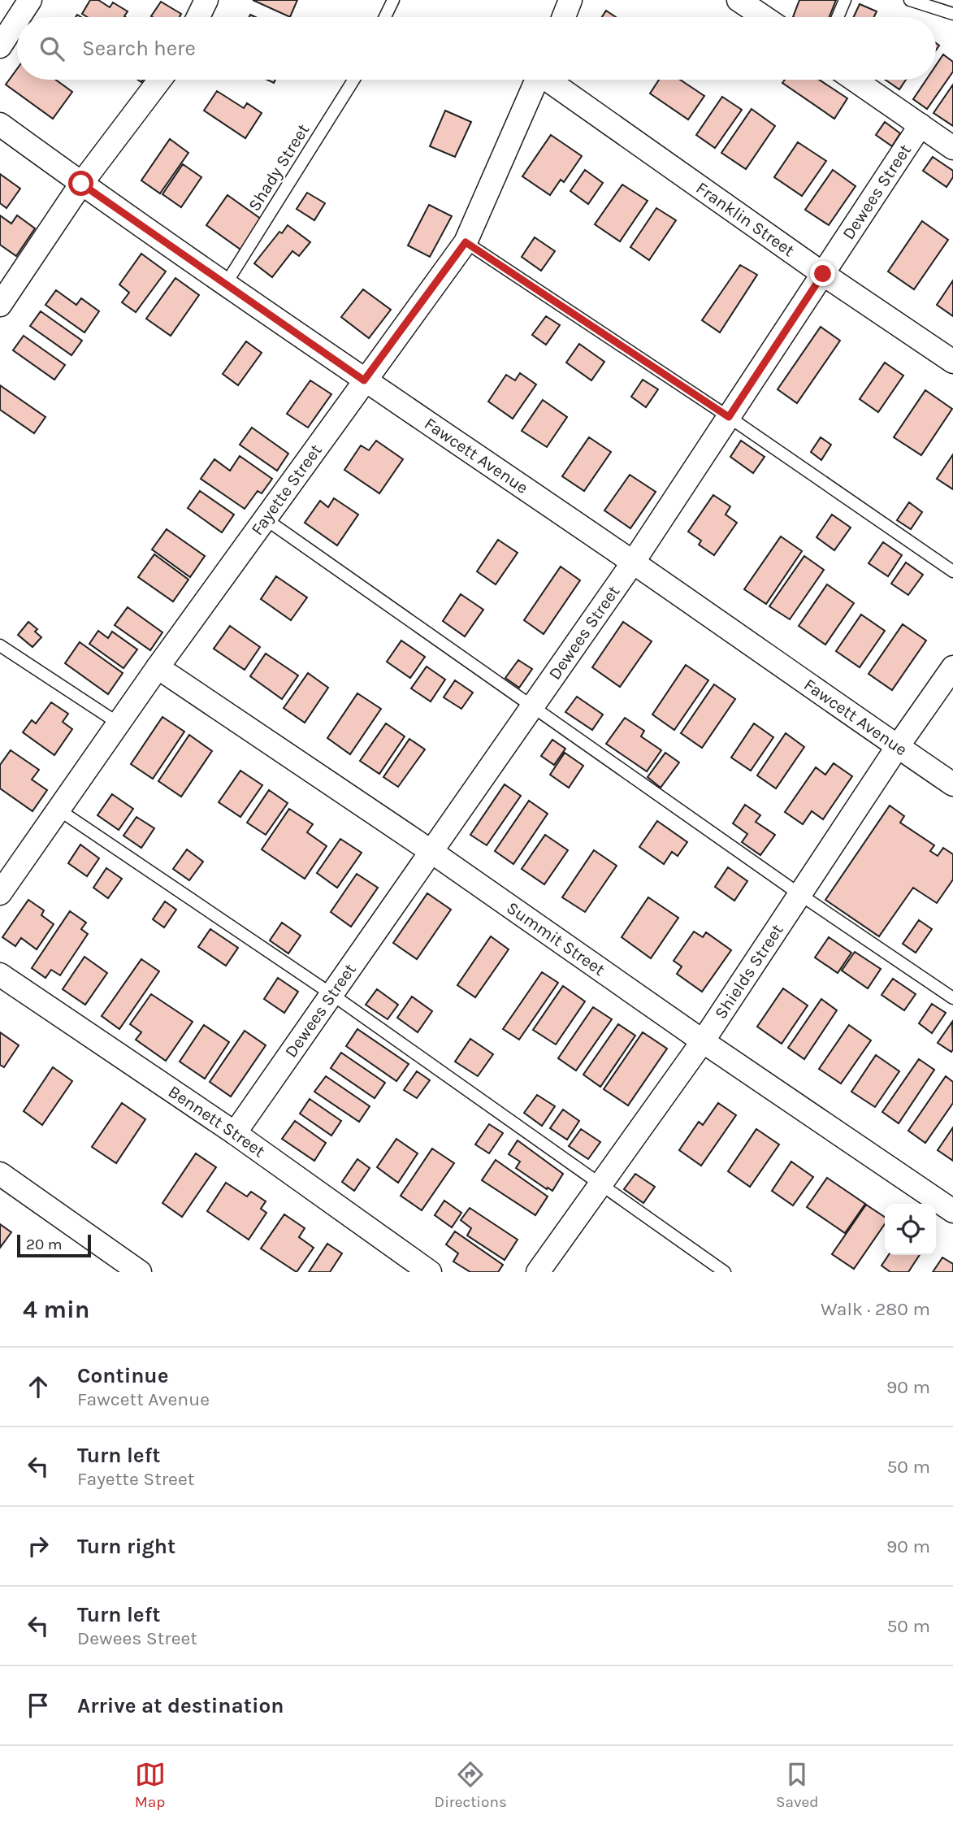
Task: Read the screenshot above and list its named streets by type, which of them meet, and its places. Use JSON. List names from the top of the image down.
{
  "streets": {
    "street": [
      "Dewees Street",
      "Franklin Street",
      "Fawcett Avenue",
      "Fayette Street",
      "Summit Street",
      "Shields Street",
      "Bennett Street"
    ],
    "lane": ["Shady Street"]
  },
  "crossings": [
    ["Shady Street", "Fawcett Avenue"],
    ["Dewees Street", "Franklin Street"],
    ["Dewees Street", "Fawcett Avenue"],
    ["Dewees Street", "Summit Street"],
    ["Dewees Street", "Bennett Street"],
    ["Fawcett Avenue", "Fayette Street"],
    ["Fawcett Avenue", "Shields Street"],
    ["Fayette Street", "Summit Street"],
    ["Summit Street", "Shields Street"]
  ],
  "scale_bar": "20 m",
  "page": {
    "search": "Search here",
    "scale": "20 m",
    "heading": ["4 min", "Walk · 280 m"],
    "list": [
      ["Continue", "Fawcett Avenue", "90 m"],
      ["Turn left", "Fayette Street", "50 m"],
      ["Turn right", "90 m"],
      ["Turn left", "Dewees Street", "50 m"],
      "Arrive at destination"
    ],
    "nav": ["Map", "Directions", "Saved"]
  }
}
